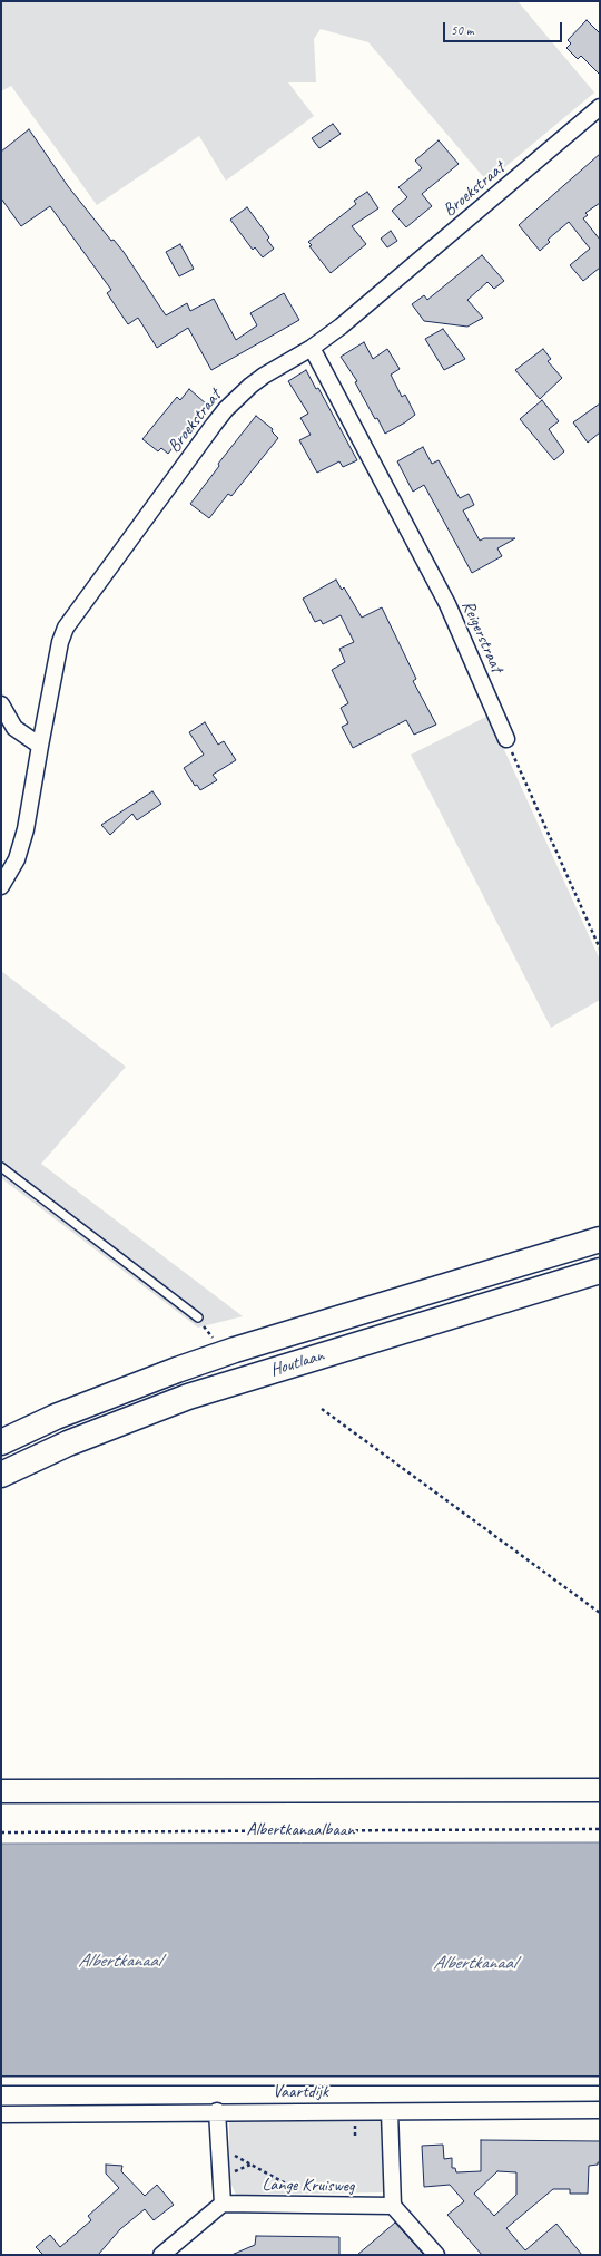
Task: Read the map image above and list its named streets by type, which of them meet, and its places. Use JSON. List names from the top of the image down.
{
  "streets": {
    "main road": ["Houtlaan"],
    "street": [
      "Broekstraat",
      "Reigerstraat",
      "Vaartdijk",
      "Lange Kruisweg"
    ],
    "path": ["Albertkanaalbaan"]
  },
  "crossings": [
    ["Broekstraat", "Reigerstraat"]
  ],
  "water": ["Albertkanaal"],
  "scale_bar": "50 m"
}
